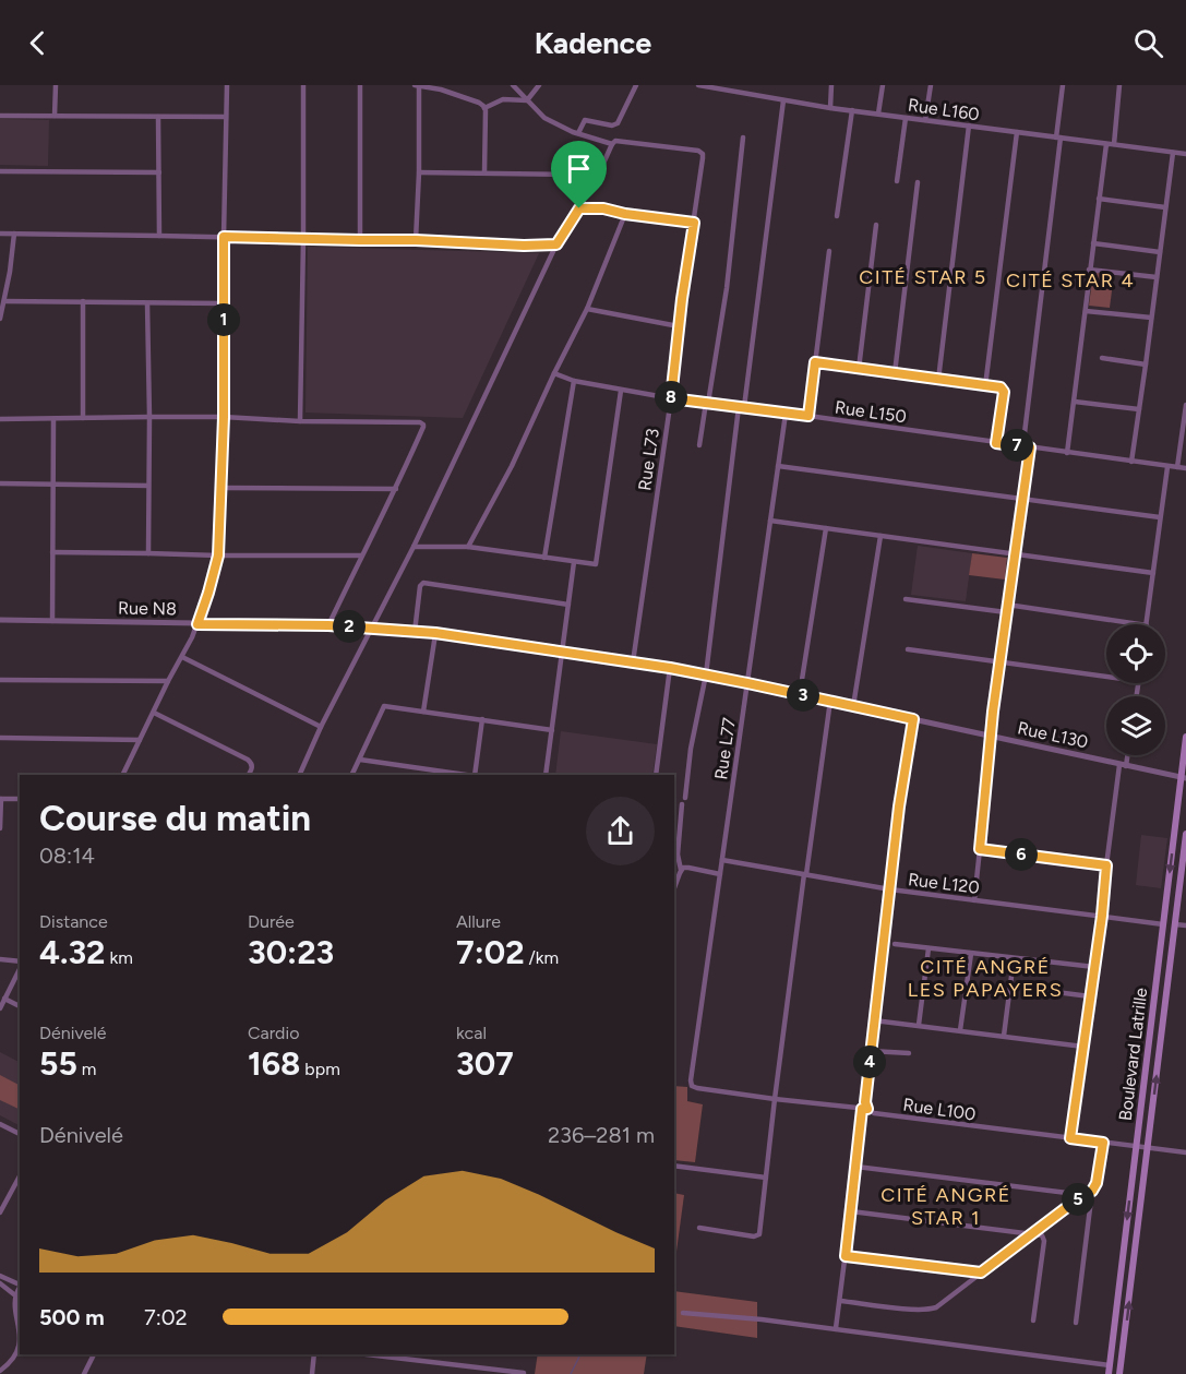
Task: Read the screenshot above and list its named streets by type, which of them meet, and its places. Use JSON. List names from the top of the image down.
{
  "streets": {
    "main road": ["Boulevard Latrille"],
    "street": [
      "Rue L160",
      "Rue L150",
      "Rue L73",
      "Rue N8",
      "Rue L130",
      "Rue L77",
      "Rue L120",
      "Rue L100"
    ]
  },
  "crossings": [
    ["Rue L150", "Rue L73"],
    ["Rue L150", "Rue L77"],
    ["Rue L73", "Rue L130"],
    ["Rue N8", "Rue L130"],
    ["Rue L130", "Rue L77"],
    ["Rue L130", "Boulevard Latrille"],
    ["Rue L77", "Rue L120"],
    ["Rue L77", "Rue L100"],
    ["Rue L120", "Boulevard Latrille"],
    ["Boulevard Latrille", "Rue L100"]
  ],
  "districts": [
    "CITÉ STAR 5",
    "CITÉ STAR 4",
    "CITÉ ANGRÉ LES PAPAYERS",
    "CITÉ ANGRÉ STAR 1"
  ],
  "page": {
    "header": "Kadence",
    "pins": [
      "1",
      "8",
      "7",
      "2",
      "3",
      "6",
      "4",
      "5"
    ],
    "heading": ["Course du matin", "08:14"],
    "stats": [
      ["Distance", "4.32 km"],
      ["Durée", "30:23"],
      ["Allure", "7:02 /km"],
      ["Dénivelé", "55 m"],
      ["Cardio", "168 bpm"],
      ["kcal", "307"]
    ],
    "chart": ["Dénivelé", "236–281 m"],
    "list": [
      {
        "name": "500 m",
        "note": "7:02"
      }
    ]
  }
}
